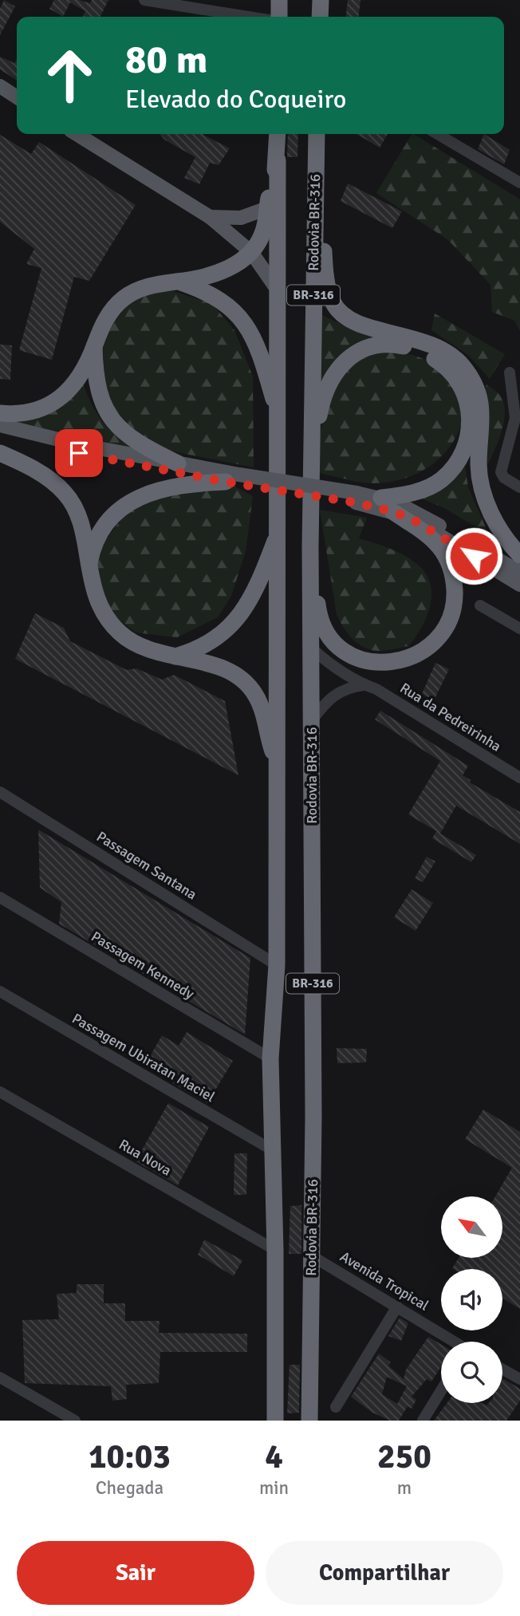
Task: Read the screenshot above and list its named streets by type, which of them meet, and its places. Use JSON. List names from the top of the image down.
{
  "streets": {
    "highway": ["Rodovia BR-316", "BR-316"],
    "street": [
      "Rua da Pedreirinha",
      "Passagem Santana",
      "Passagem Kennedy",
      "Passagem Ubiratan Maciel",
      "Rua Nova",
      "Avenida Tropical"
    ]
  },
  "crossings": [
    ["Rodovia BR-316", "Rua da Pedreirinha"],
    ["Rodovia BR-316", "Avenida Tropical"],
    ["BR-316", "Passagem Santana"],
    ["BR-316", "Passagem Kennedy"],
    ["BR-316", "Passagem Ubiratan Maciel"],
    ["BR-316", "Rua Nova"]
  ],
  "north": "top left",
  "page": {
    "turn": ["80 m", "Elevado do Coqueiro"],
    "eta": [
      "10:03",
      "Chegada",
      "4",
      "min",
      "250",
      "m"
    ],
    "buttons": ["Sair", "Compartilhar"]
  }
}
